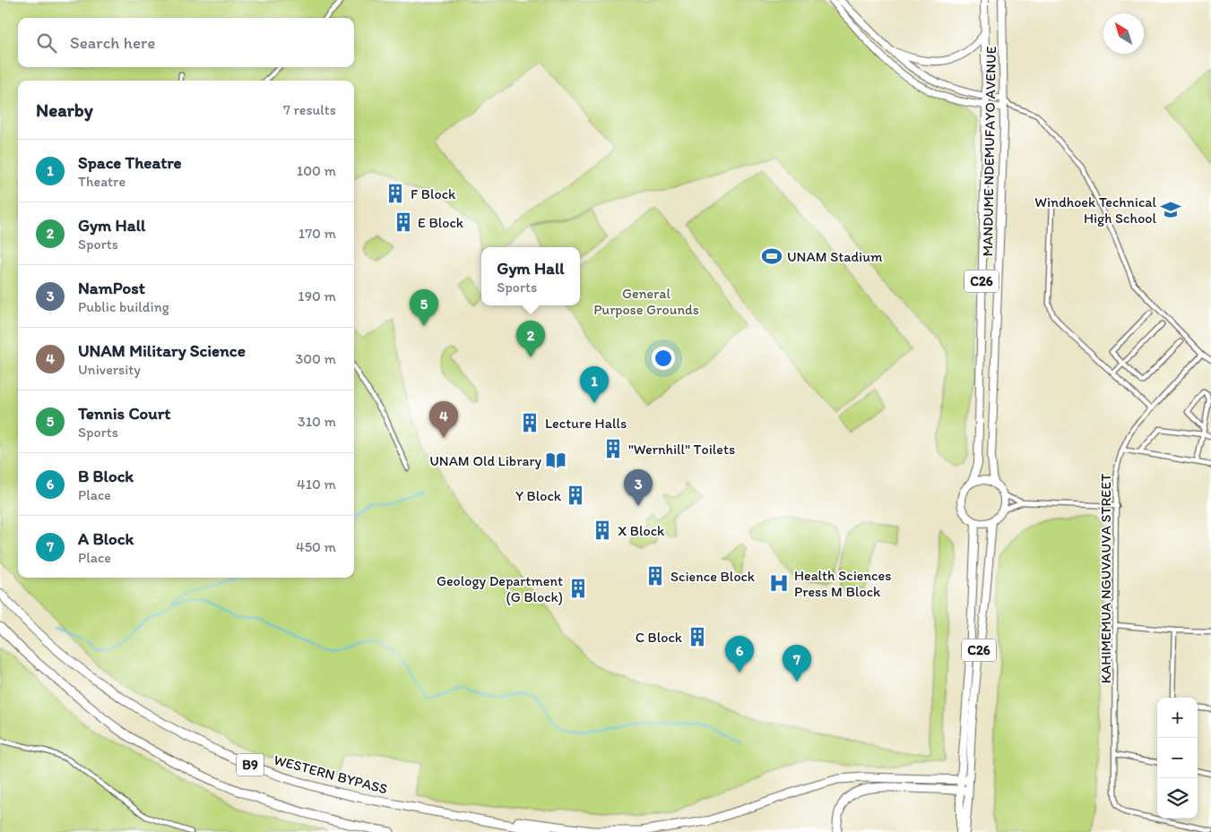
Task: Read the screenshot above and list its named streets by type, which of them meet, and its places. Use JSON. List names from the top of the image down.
{
  "streets": {
    "highway": ["B9", "WESTERN BYPASS"],
    "main road": ["MANDUME NDEMUFAYO AVENUE", "C26"],
    "street": ["KAHIMEMUA NGUVAUVA STREET"]
  },
  "crossings": [
    ["MANDUME NDEMUFAYO AVENUE", "C26"]
  ],
  "parks": ["General Purpose Grounds"],
  "places": {
    "building": [
      "F Block",
      "E Block",
      "Lecture Halls",
      "\"Wernhill\" Toilets",
      "Y Block",
      "X Block",
      "Science Block",
      "Geology Department (G Block)",
      "C Block"
    ],
    "school or university": ["Windhoek Technical High School"],
    "sports": ["UNAM Stadium"],
    "library": ["UNAM Old Library"],
    "hospital": ["Health Sciences Press M Block"]
  },
  "north": "top left",
  "page": {
    "search": "Search here",
    "heading": ["Nearby", "7 results"],
    "list": [
      {
        "mark": "1",
        "name": "Space Theatre",
        "note": "Theatre",
        "value": "100 m"
      },
      {
        "mark": "2",
        "name": "Gym Hall",
        "note": "Sports",
        "value": "170 m"
      },
      {
        "mark": "3",
        "name": "NamPost",
        "note": "Public building",
        "value": "190 m"
      },
      {
        "mark": "4",
        "name": "UNAM Military Science",
        "note": "University",
        "value": "300 m"
      },
      {
        "mark": "5",
        "name": "Tennis Court",
        "note": "Sports",
        "value": "310 m"
      },
      {
        "mark": "6",
        "name": "B Block",
        "note": "Place",
        "value": "410 m"
      },
      {
        "mark": "7",
        "name": "A Block",
        "note": "Place",
        "value": "450 m"
      }
    ],
    "popup": ["Gym Hall", "Sports"],
    "pins": [
      "5",
      "2",
      "1",
      "4",
      "3",
      "6",
      "7"
    ],
    "map_buttons": ["+", "−"]
  }
}
